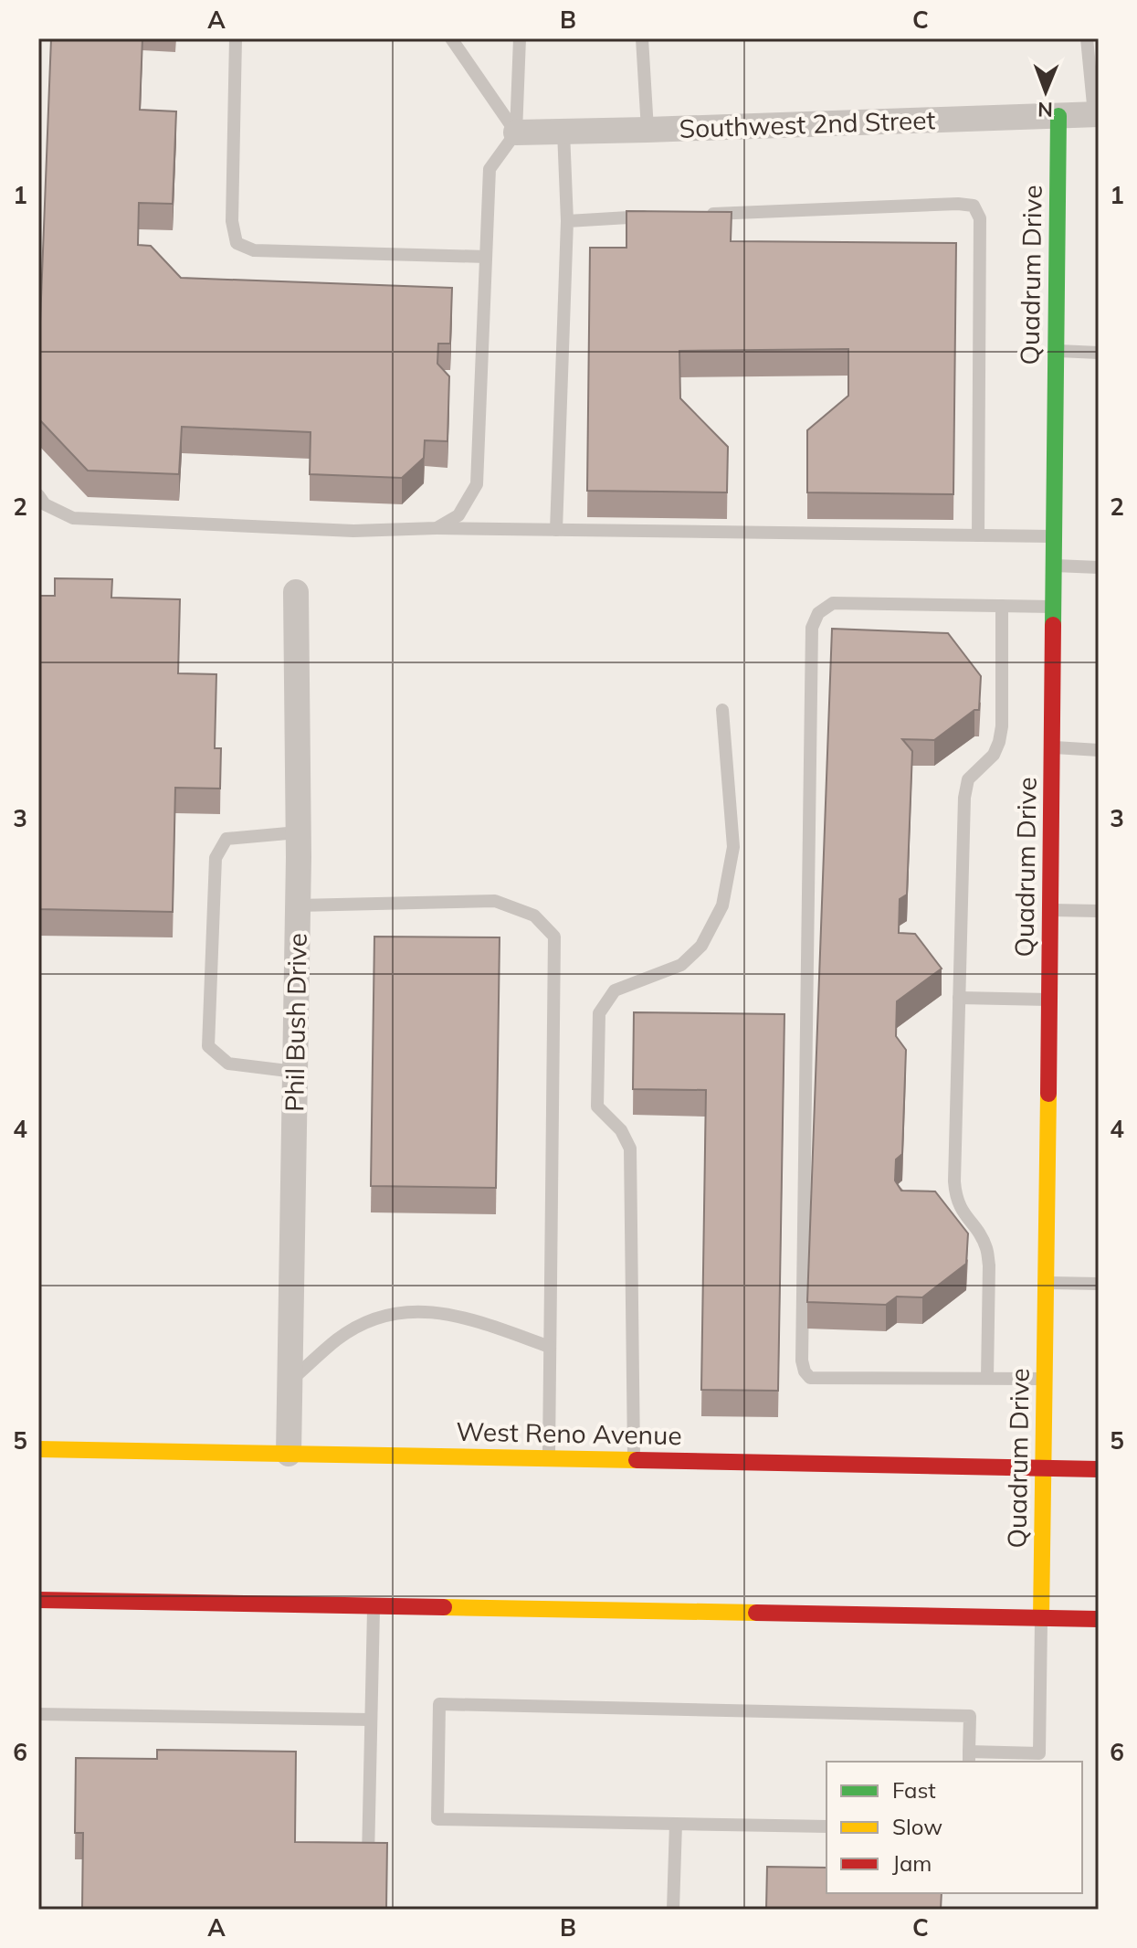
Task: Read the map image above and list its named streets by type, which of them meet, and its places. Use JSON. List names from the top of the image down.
{
  "streets": {
    "main road": ["Quadrum Drive", "West Reno Avenue"],
    "street": ["Southwest 2nd Street", "Phil Bush Drive"]
  },
  "crossings": [
    ["Southwest 2nd Street", "Quadrum Drive"],
    ["Quadrum Drive", "West Reno Avenue"],
    ["Phil Bush Drive", "West Reno Avenue"]
  ],
  "legend": ["Fast", "Slow", "Jam"],
  "north": "bottom",
  "grid": {
    "columns": ["A", "B", "C"],
    "rows": [
      "1",
      "2",
      "3",
      "4",
      "5",
      "6"
    ]
  }
}
